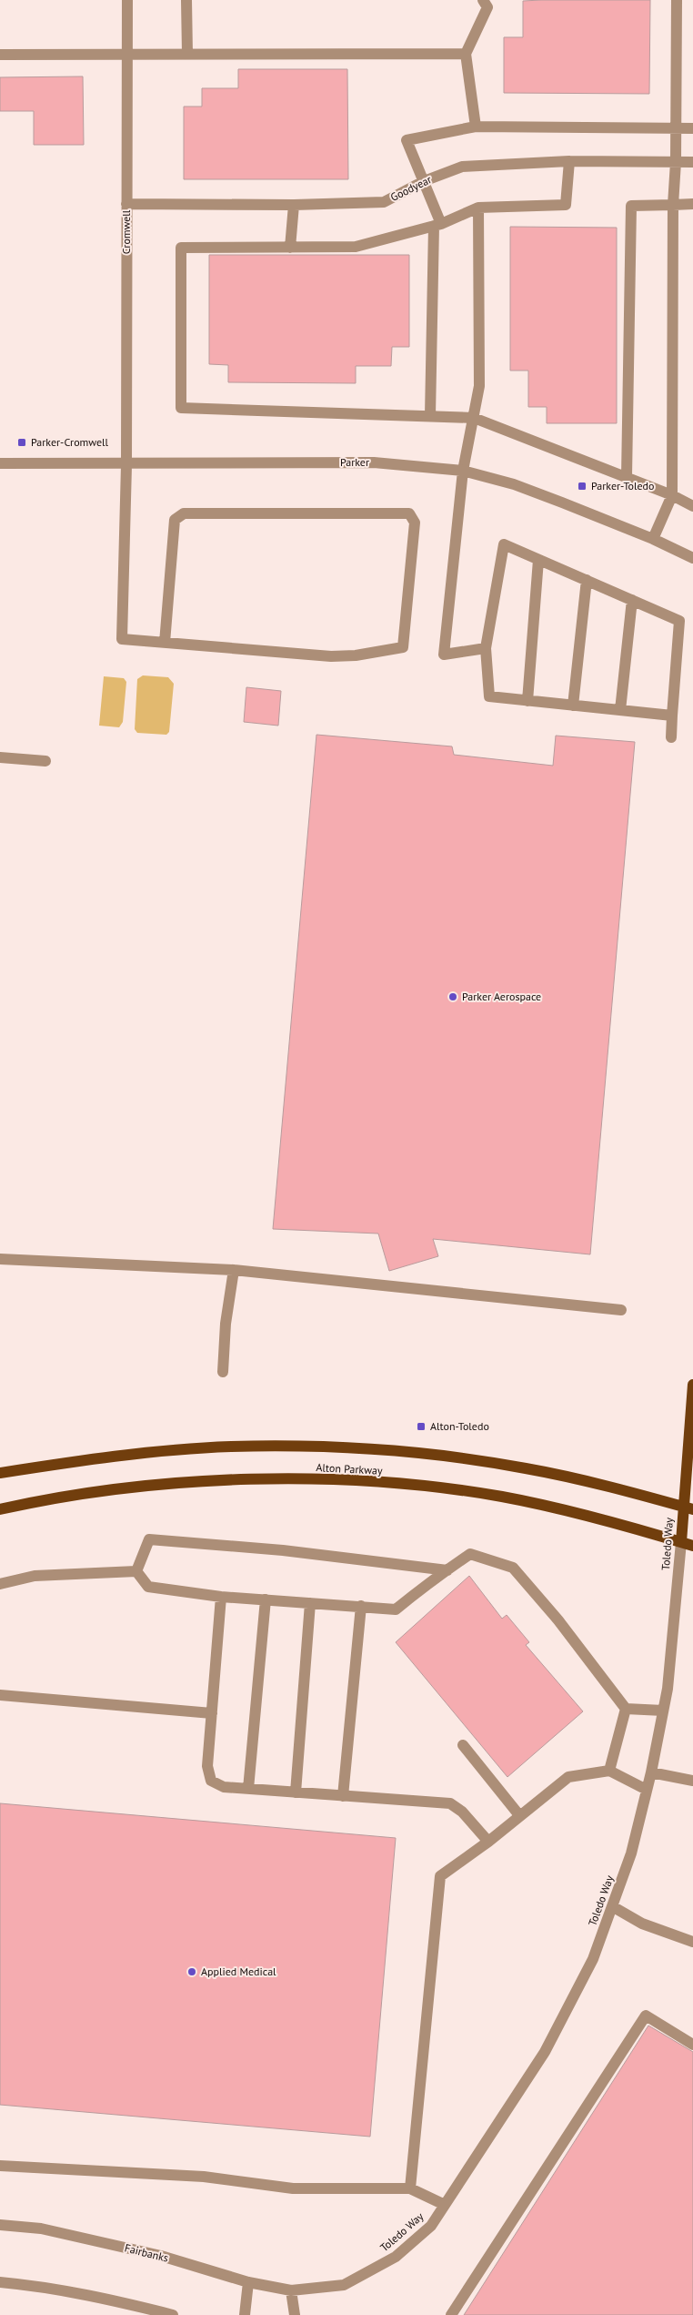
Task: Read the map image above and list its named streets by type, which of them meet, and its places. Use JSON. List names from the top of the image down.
{
  "streets": {
    "main road": ["Alton Parkway", "Toledo Way"],
    "street": [
      "Goodyear",
      "Cromwell",
      "Parker",
      "Fairbanks"
    ]
  },
  "crossings": [
    ["Goodyear", "Cromwell"],
    ["Cromwell", "Parker"],
    ["Alton Parkway", "Toledo Way"],
    ["Toledo Way", "Fairbanks"]
  ],
  "places": {
    "transit": ["Parker-Cromwell", "Parker-Toledo", "Alton-Toledo"],
    "other": ["Parker Aerospace", "Applied Medical"]
  }
}
